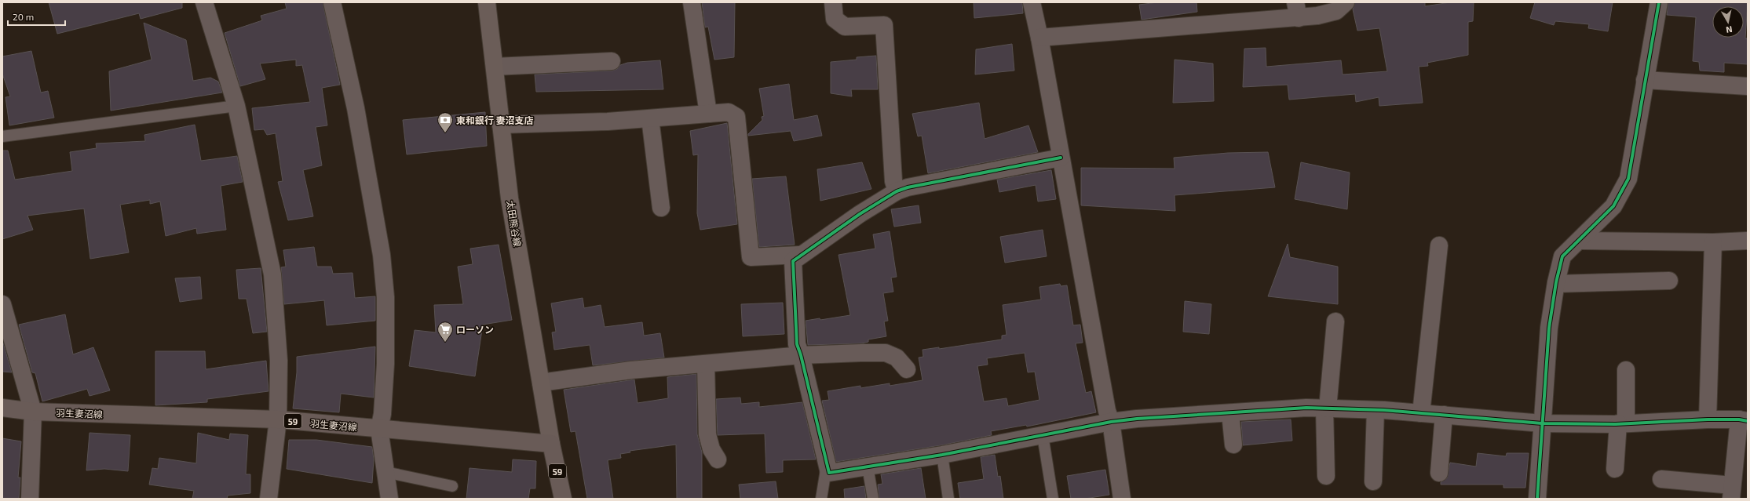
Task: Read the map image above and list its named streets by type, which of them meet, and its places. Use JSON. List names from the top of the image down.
{
  "streets": {
    "main road": ["太田熊谷線", "羽生妻沼線", "59"]
  },
  "crossings": [
    ["太田熊谷線", "羽生妻沼線"],
    ["太田熊谷線", "59"],
    ["羽生妻沼線", "59"]
  ],
  "places": {
    "bank": ["東和銀行 妻沼支店"],
    "supermarket": ["ローソン"]
  },
  "scale_bar": "20 m",
  "north": "bottom"
}
